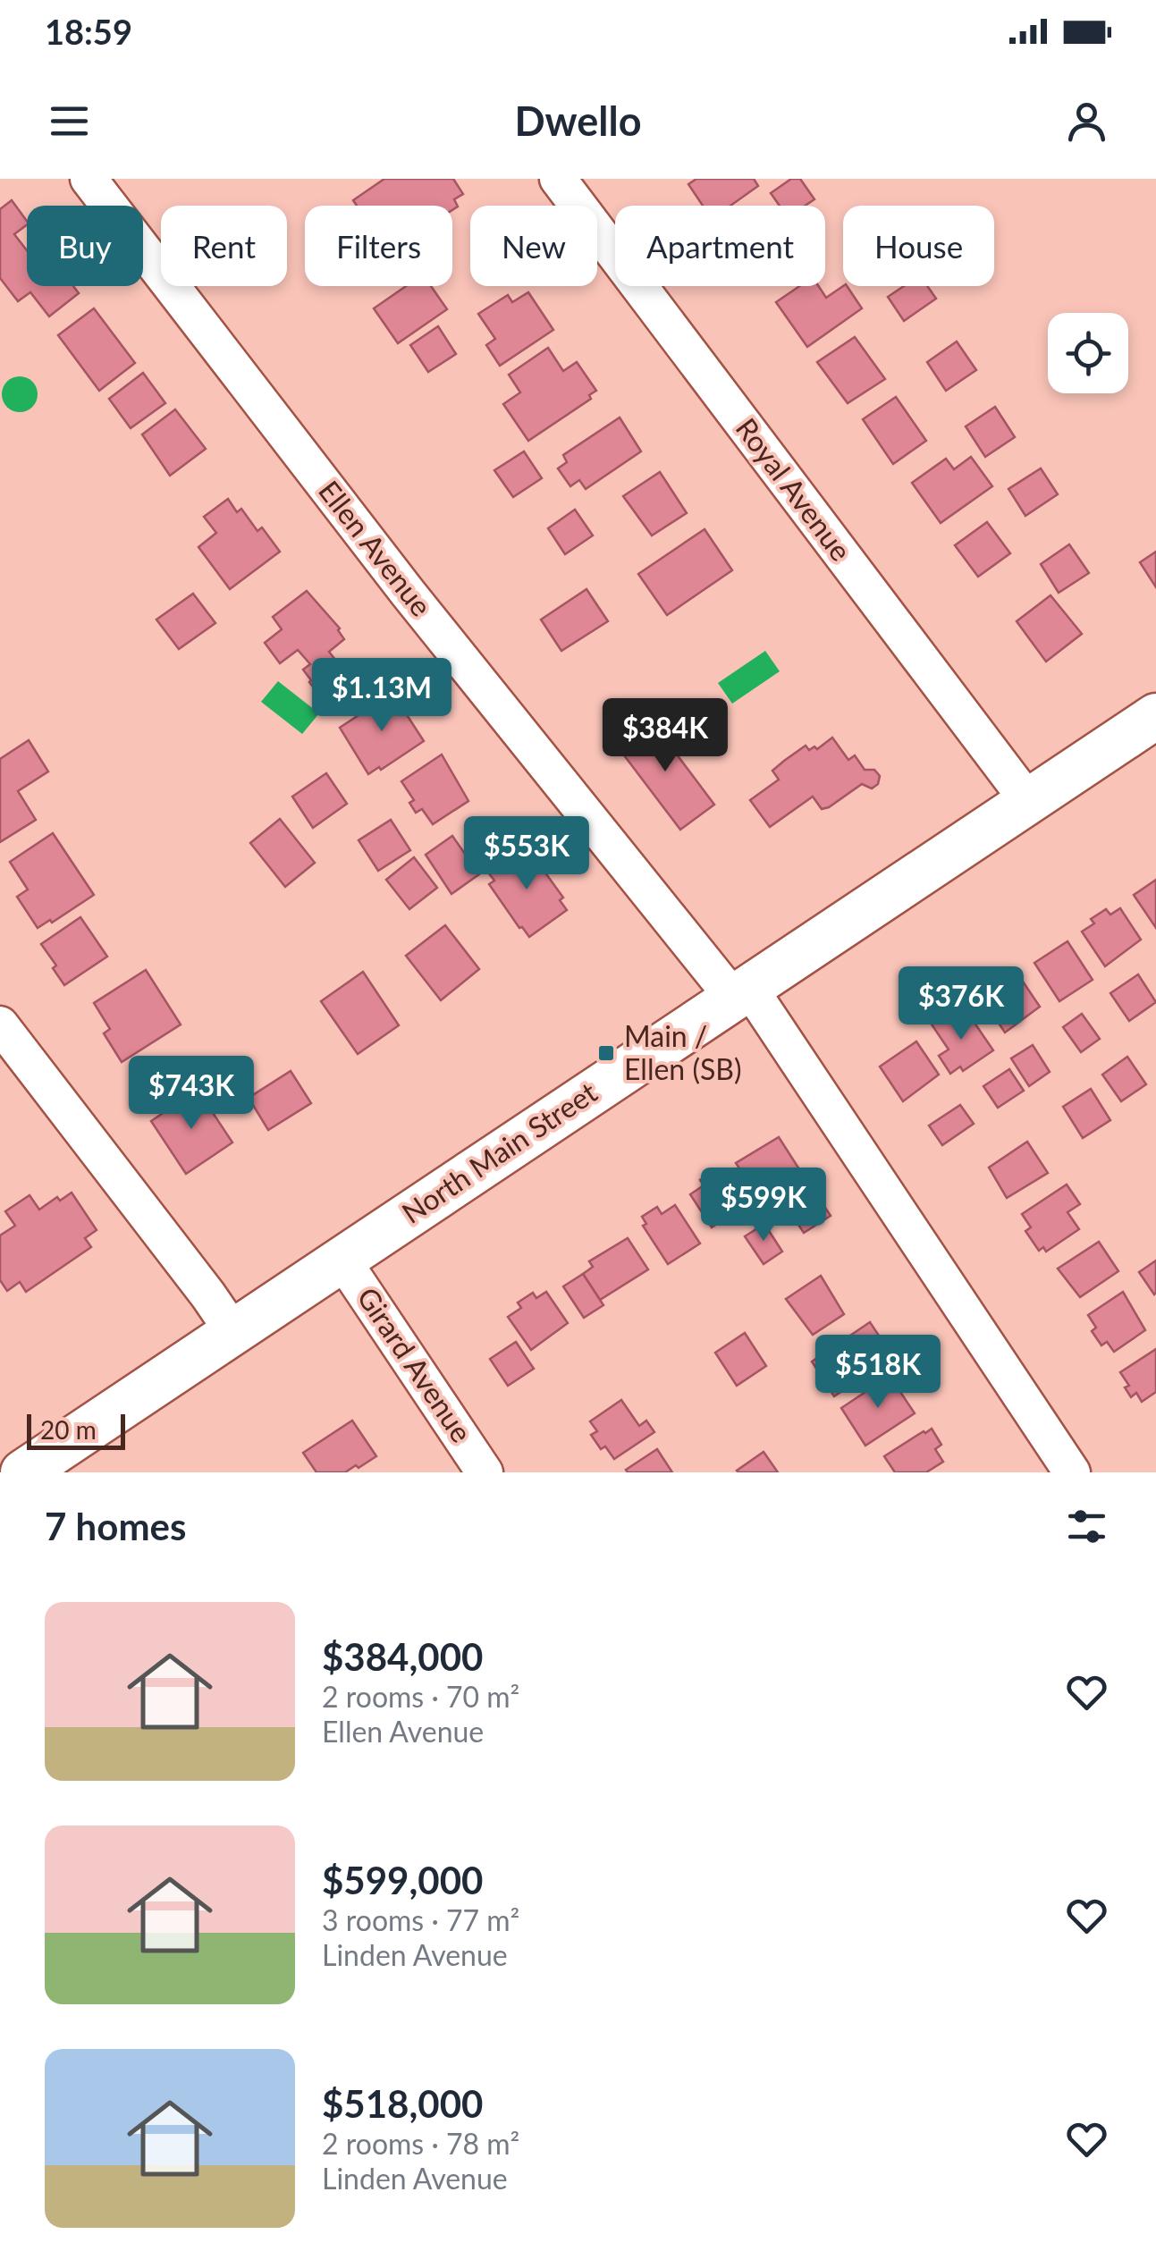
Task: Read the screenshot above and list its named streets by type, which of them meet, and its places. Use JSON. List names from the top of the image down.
{
  "streets": {
    "main road": ["North Main Street"],
    "street": ["Royal Avenue", "Ellen Avenue", "Girard Avenue"]
  },
  "crossings": [
    ["Royal Avenue", "North Main Street"],
    ["Ellen Avenue", "North Main Street"],
    ["North Main Street", "Girard Avenue"]
  ],
  "places": {
    "transit": ["Main / Ellen (SB)"]
  },
  "scale_bar": "20 m",
  "page": {
    "status": "18:59",
    "header": "Dwello",
    "chip": [
      "Buy",
      "Rent",
      "Filters",
      "New",
      "Apartment",
      "House"
    ],
    "price": [
      "$1.13M",
      "$384K",
      "$553K",
      "$376K",
      "$743K",
      "$599K",
      "$518K"
    ],
    "scale": "20 m",
    "heading": "7 homes",
    "list": [
      {
        "name": "$384,000",
        "note": "2 rooms · 70 m² · Ellen Avenue"
      },
      {
        "name": "$599,000",
        "note": "3 rooms · 77 m² · Linden Avenue"
      },
      {
        "name": "$518,000",
        "note": "2 rooms · 78 m² · Linden Avenue"
      }
    ]
  }
}
